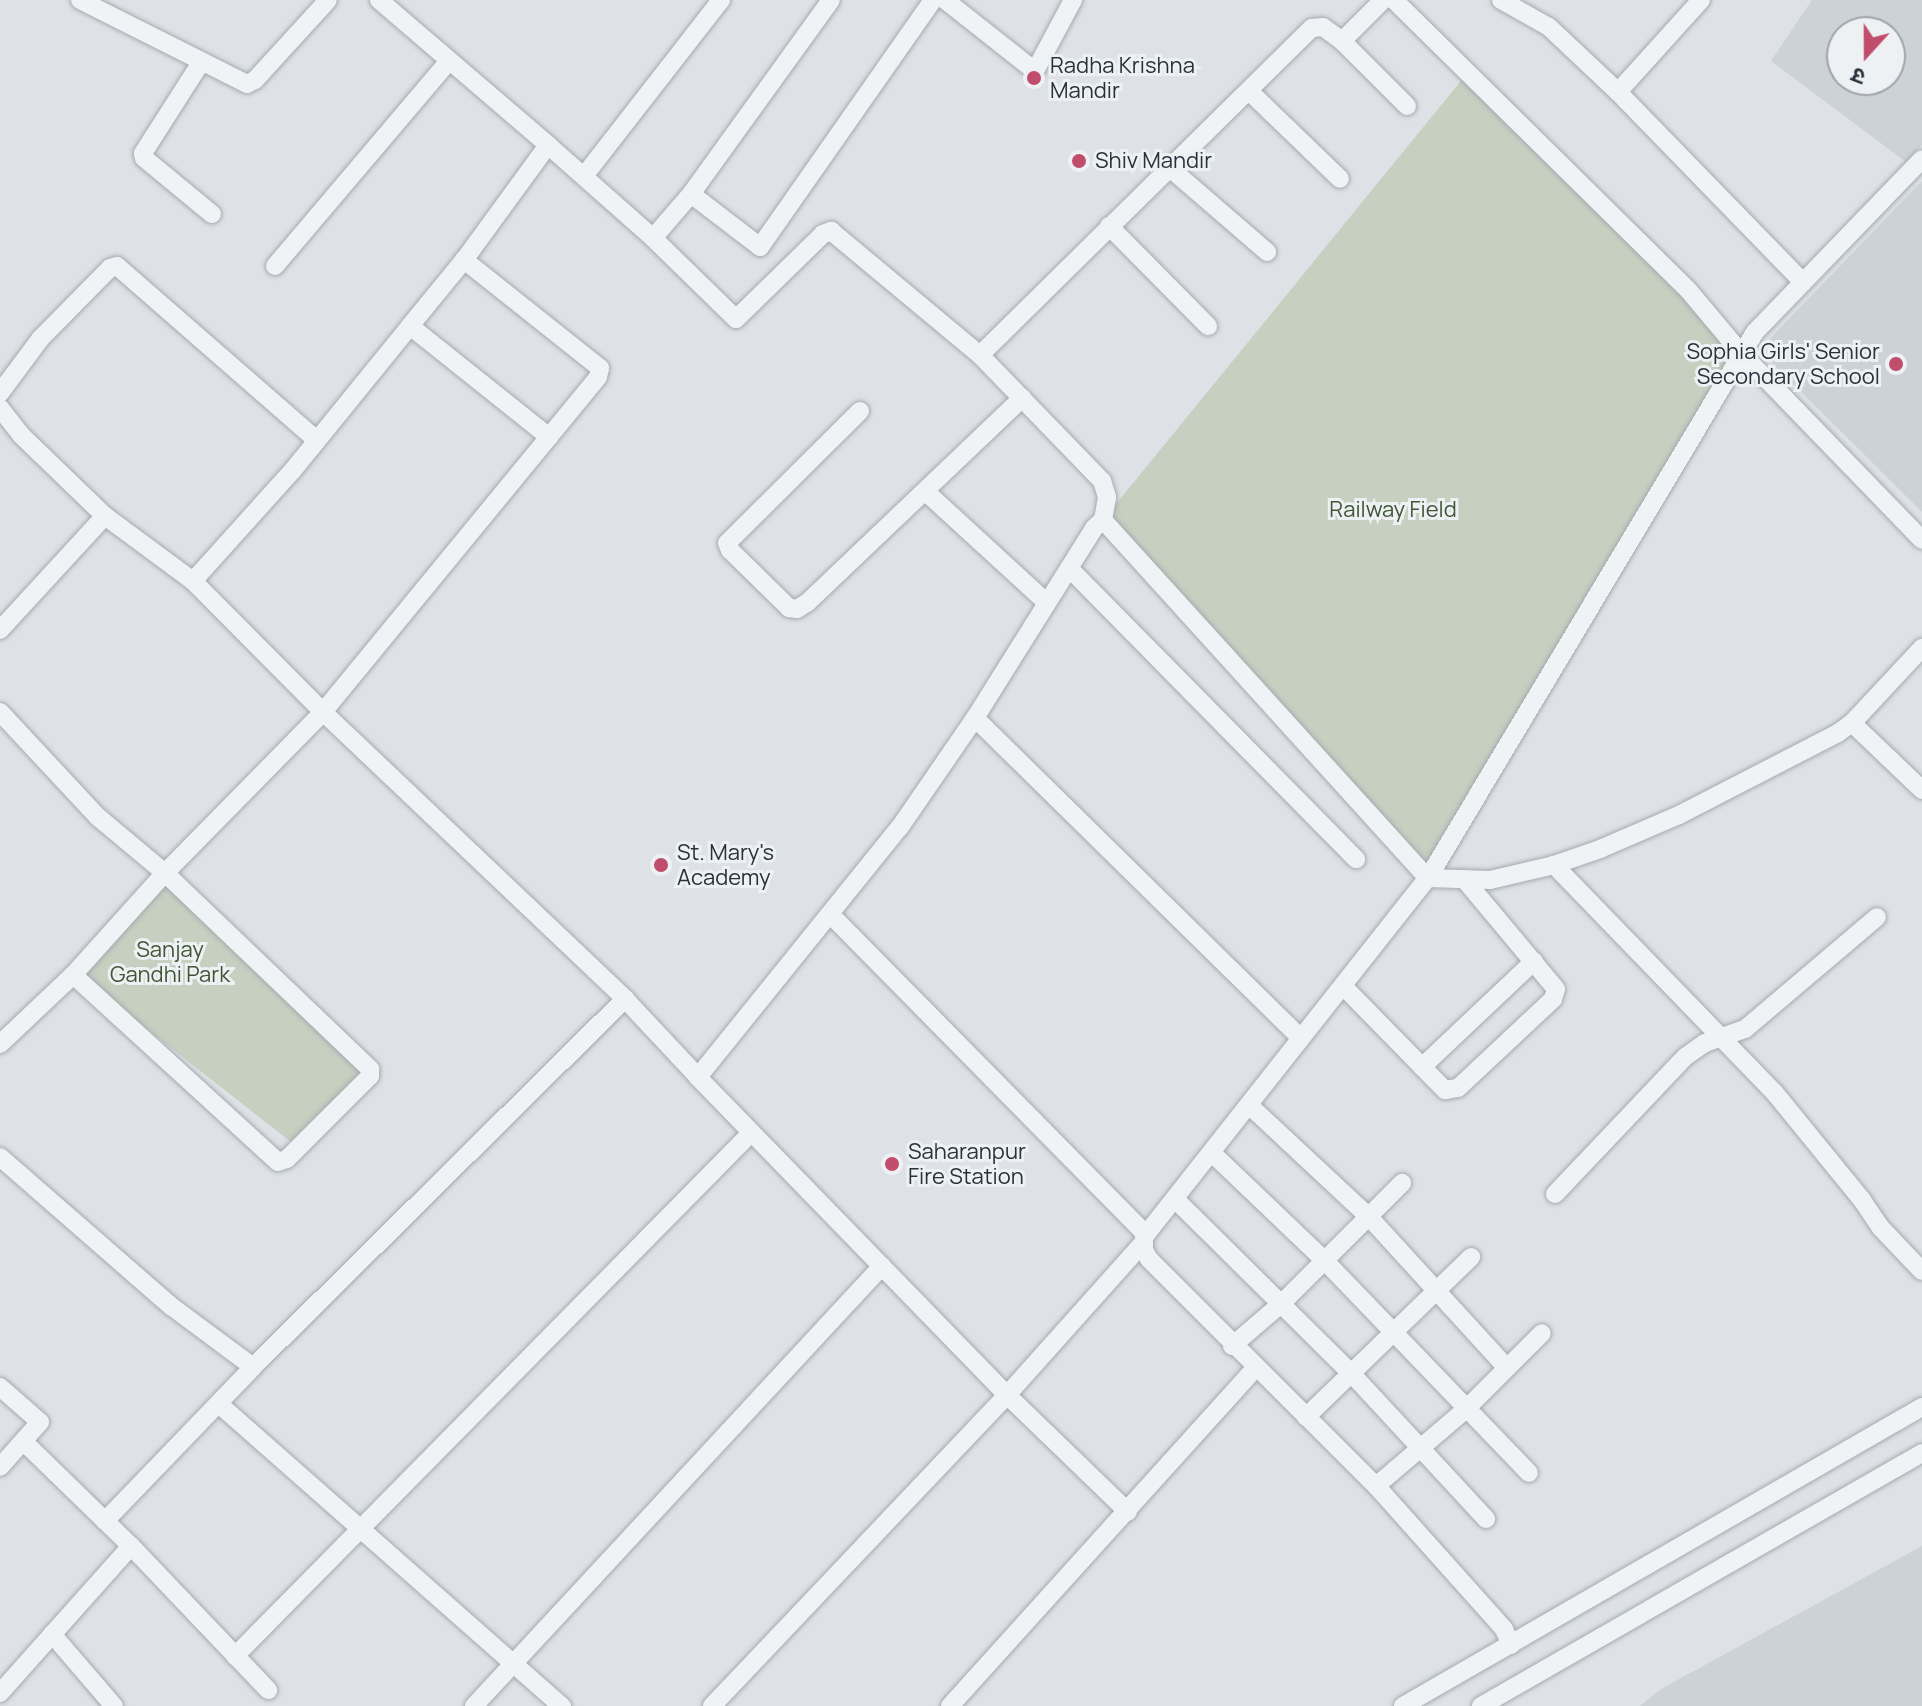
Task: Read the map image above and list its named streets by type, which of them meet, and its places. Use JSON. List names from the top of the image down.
{
  "parks": ["Railway Field", "Sanjay Gandhi Park"],
  "places": [
    "Radha Krishna Mandir",
    "Shiv Mandir",
    "Sophia Girls' Senior Secondary School",
    "St. Mary's Academy",
    "Saharanpur Fire Station"
  ],
  "north": "bottom"
}
